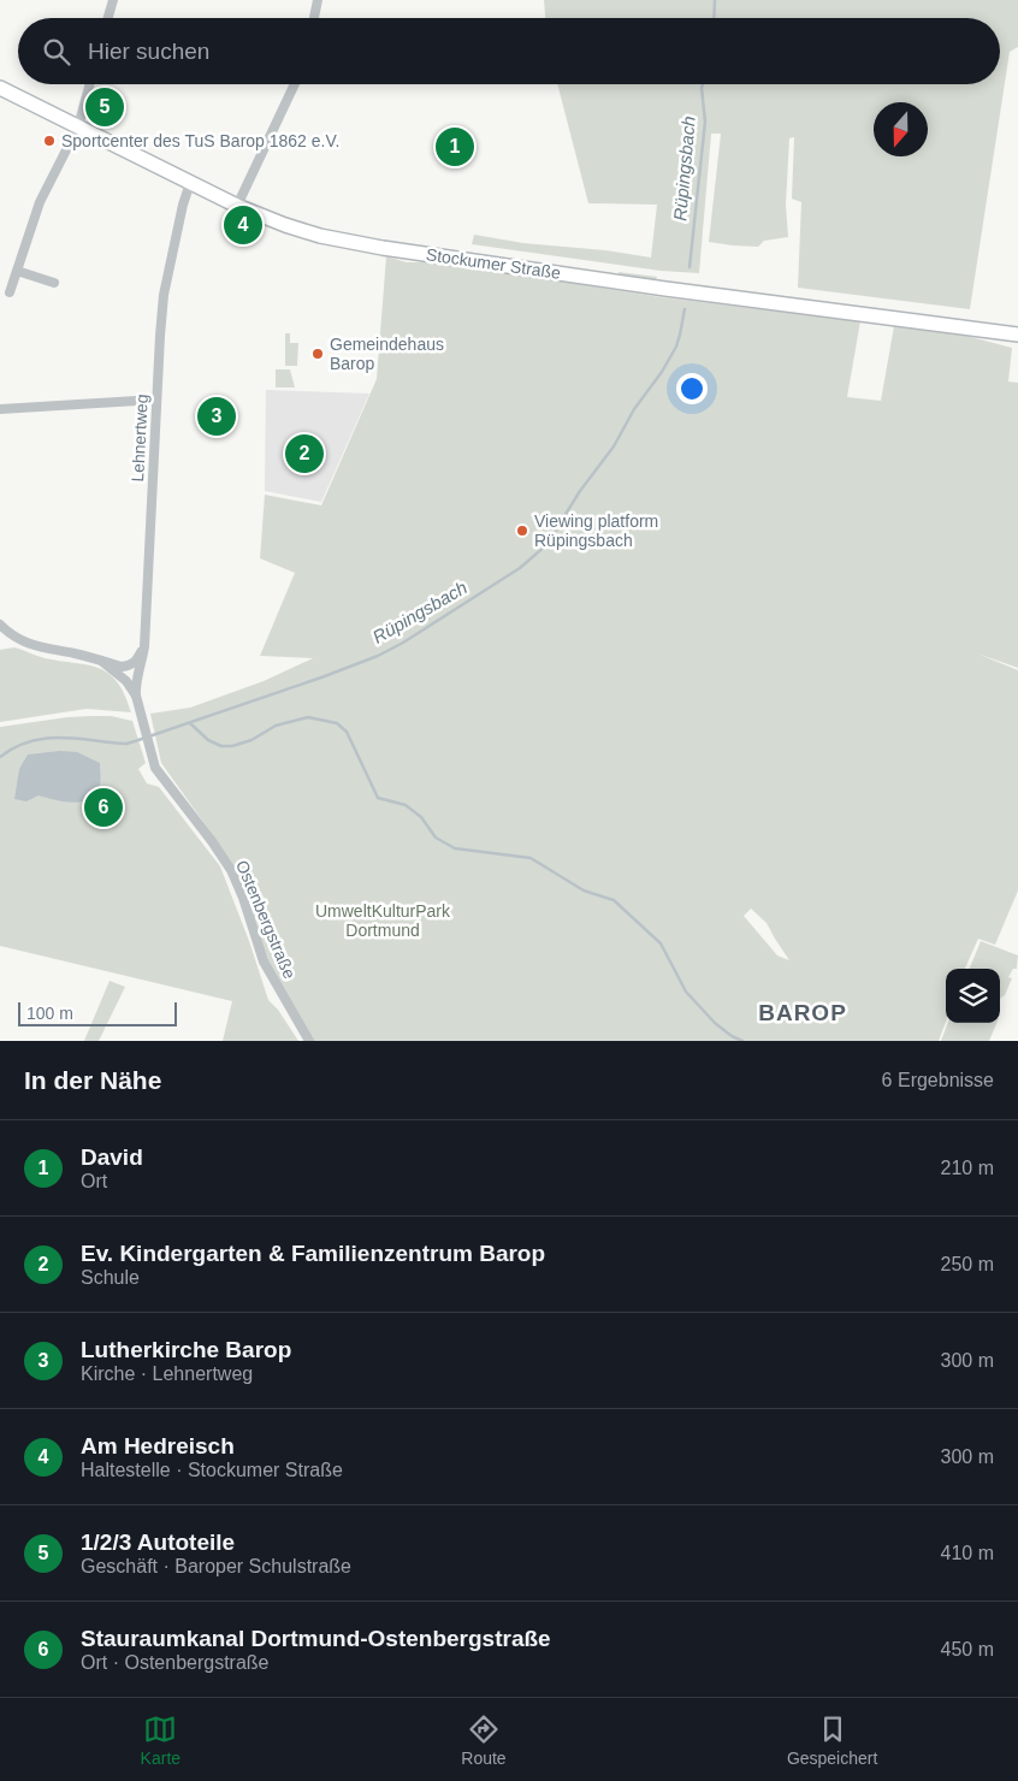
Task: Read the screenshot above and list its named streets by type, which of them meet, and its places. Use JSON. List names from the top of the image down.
{
  "streets": {
    "main road": ["Stockumer Straße"],
    "street": ["Lehnertweg", "Ostenbergstraße"]
  },
  "crossings": [
    ["Stockumer Straße", "Lehnertweg"],
    ["Lehnertweg", "Ostenbergstraße"]
  ],
  "districts": ["BAROP"],
  "water": ["Rüpingsbach"],
  "parks": ["UmweltKulturPark Dortmund"],
  "places": ["Sportcenter des TuS Barop 1862 e.V.", "Gemeindehaus Barop", "Viewing platform Rüpingsbach"],
  "scale_bar": "100 m",
  "north": "bottom",
  "page": {
    "search": "Hier suchen",
    "pins": [
      "5",
      "1",
      "4",
      "3",
      "2",
      "6"
    ],
    "scale": "100 m",
    "heading": ["In der Nähe", "6 Ergebnisse"],
    "list": [
      {
        "mark": "1",
        "name": "David",
        "note": "Ort",
        "value": "210 m"
      },
      {
        "mark": "2",
        "name": "Ev. Kindergarten & Familienzentrum Barop",
        "note": "Schule",
        "value": "250 m"
      },
      {
        "mark": "3",
        "name": "Lutherkirche Barop",
        "note": "Kirche · Lehnertweg",
        "value": "300 m"
      },
      {
        "mark": "4",
        "name": "Am Hedreisch",
        "note": "Haltestelle · Stockumer Straße",
        "value": "300 m"
      },
      {
        "mark": "5",
        "name": "1/2/3 Autoteile",
        "note": "Geschäft · Baroper Schulstraße",
        "value": "410 m"
      },
      {
        "mark": "6",
        "name": "Stauraumkanal Dortmund-Ostenbergstraße",
        "note": "Ort · Ostenbergstraße",
        "value": "450 m"
      }
    ],
    "nav": ["Karte", "Route", "Gespeichert"]
  }
}
